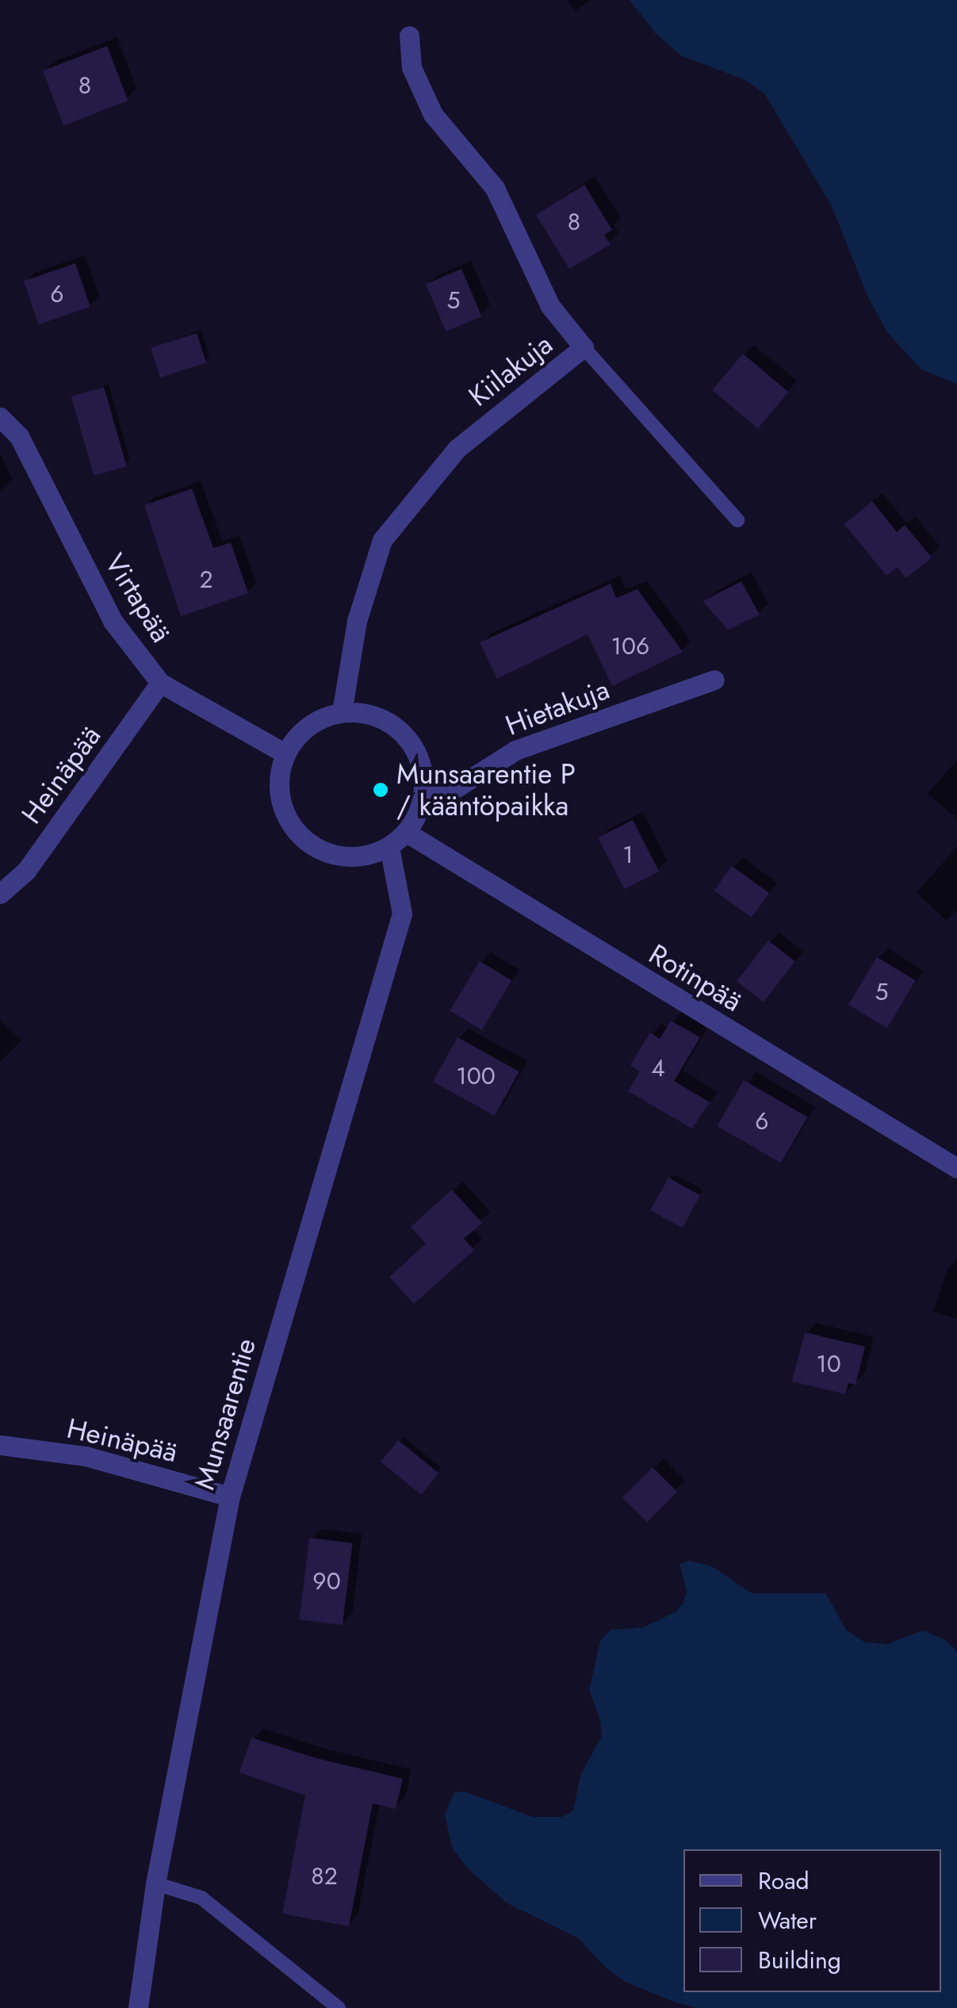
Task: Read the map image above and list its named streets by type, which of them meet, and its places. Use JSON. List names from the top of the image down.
{
  "streets": {
    "street": [
      "Kiilakuja",
      "Virtapää",
      "Hietakuja",
      "Heinäpää",
      "Rotinpää",
      "Munsaarentie"
    ]
  },
  "crossings": [
    ["Kiilakuja", "Virtapää"],
    ["Kiilakuja", "Hietakuja"],
    ["Kiilakuja", "Rotinpää"],
    ["Kiilakuja", "Munsaarentie"],
    ["Virtapää", "Hietakuja"],
    ["Virtapää", "Heinäpää"],
    ["Virtapää", "Rotinpää"],
    ["Virtapää", "Munsaarentie"],
    ["Hietakuja", "Rotinpää"],
    ["Hietakuja", "Munsaarentie"],
    ["Heinäpää", "Munsaarentie"],
    ["Rotinpää", "Munsaarentie"]
  ],
  "places": ["Munsaarentie P / kääntöpaikka"],
  "house_numbers": [
    "8",
    "8",
    "6",
    "5",
    "2",
    "106",
    "1",
    "5",
    "4",
    "100",
    "6",
    "10",
    "90",
    "82"
  ],
  "legend": ["Road", "Water", "Building"]
}
